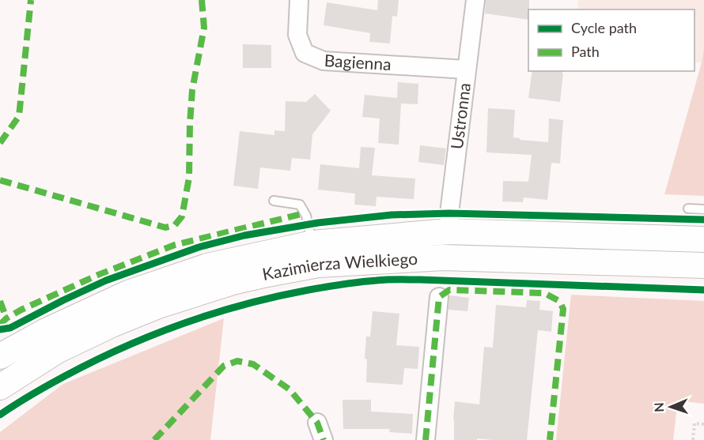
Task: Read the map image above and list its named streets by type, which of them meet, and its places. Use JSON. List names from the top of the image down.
{
  "streets": {
    "main road": ["Kazimierza Wielkiego"],
    "street": ["Bagienna", "Ustronna"]
  },
  "crossings": [
    ["Bagienna", "Ustronna"],
    ["Ustronna", "Kazimierza Wielkiego"]
  ],
  "legend": ["Cycle path", "Path"],
  "north": "left"
}
